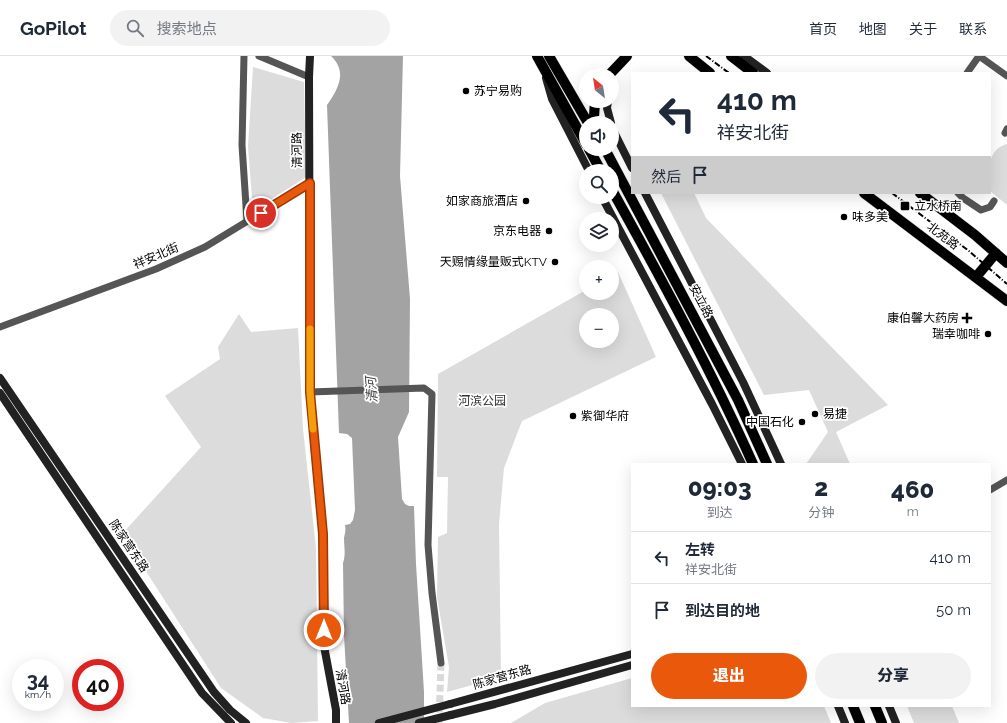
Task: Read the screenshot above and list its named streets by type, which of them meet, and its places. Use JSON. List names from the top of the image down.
{
  "streets": {
    "main road": ["北苑路", "安立路"],
    "street": ["清河路", "祥安北街", "陈家营东路"]
  },
  "crossings": [
    ["清河路", "祥安北街"]
  ],
  "water": ["清河"],
  "parks": ["河滨公园"],
  "places": {
    "other": [
      "苏宁易购",
      "如家商旅酒店",
      "味多美",
      "京东电器",
      "天赐情缘量贩式KTV",
      "瑞幸咖啡",
      "易捷",
      "紫御华府",
      "中国石化"
    ],
    "transit": ["立水桥南"],
    "health": ["康伯馨大药房"]
  },
  "north": "top left",
  "page": {
    "header": "GoPilot",
    "search": "搜索地点",
    "nav": [
      "首页",
      "地图",
      "关于",
      "联系"
    ],
    "map_buttons": ["+", "−"],
    "turn": ["410 m", "祥安北街"],
    "then": "然后",
    "eta": [
      "09:03",
      "到达",
      "2",
      "分钟",
      "460",
      "m"
    ],
    "list": [
      {
        "name": "左转",
        "note": "祥安北街",
        "value": "410 m"
      },
      {
        "name": "到达目的地",
        "value": "50 m"
      }
    ],
    "buttons": ["退出", "分享"],
    "speed": "34 km/h",
    "limit": "40"
  }
}
